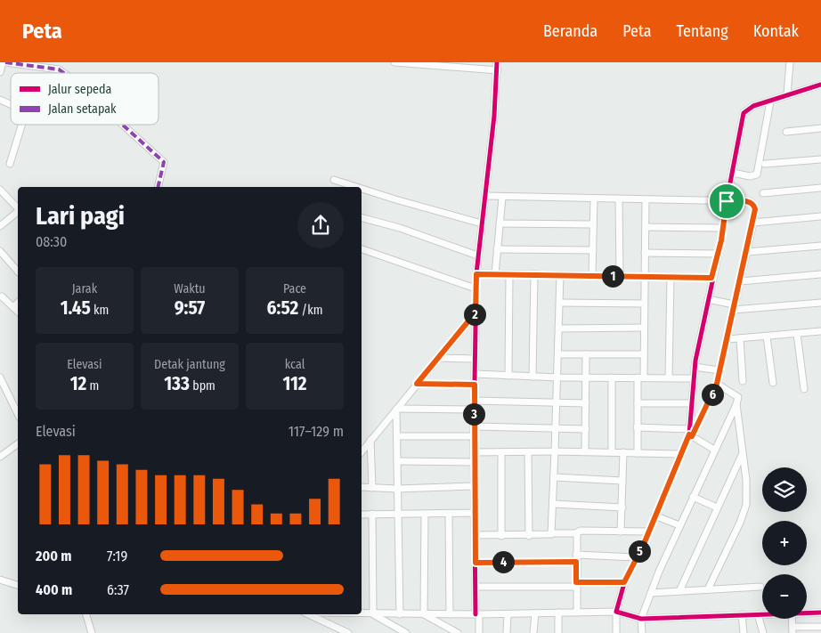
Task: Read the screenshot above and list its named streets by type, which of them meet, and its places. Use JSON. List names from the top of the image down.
{
  "legend": ["Jalur sepeda", "Jalan setapak"],
  "page": {
    "header": "Peta",
    "nav": [
      "Beranda",
      "Peta",
      "Tentang",
      "Kontak"
    ],
    "heading": ["Lari pagi", "08:30"],
    "stats": [
      ["Jarak", "1.45 km"],
      ["Waktu", "9:57"],
      ["Pace", "6:52 /km"],
      ["Elevasi", "12 m"],
      ["Detak jantung", "133 bpm"],
      ["kcal", "112"]
    ],
    "pins": [
      "1",
      "2",
      "6",
      "3",
      "5",
      "4"
    ],
    "chart": ["Elevasi", "117–129 m"],
    "map_buttons": ["+", "−"],
    "list": [
      {
        "name": "200 m",
        "note": "7:19"
      },
      {
        "name": "400 m",
        "note": "6:37"
      }
    ]
  }
}
